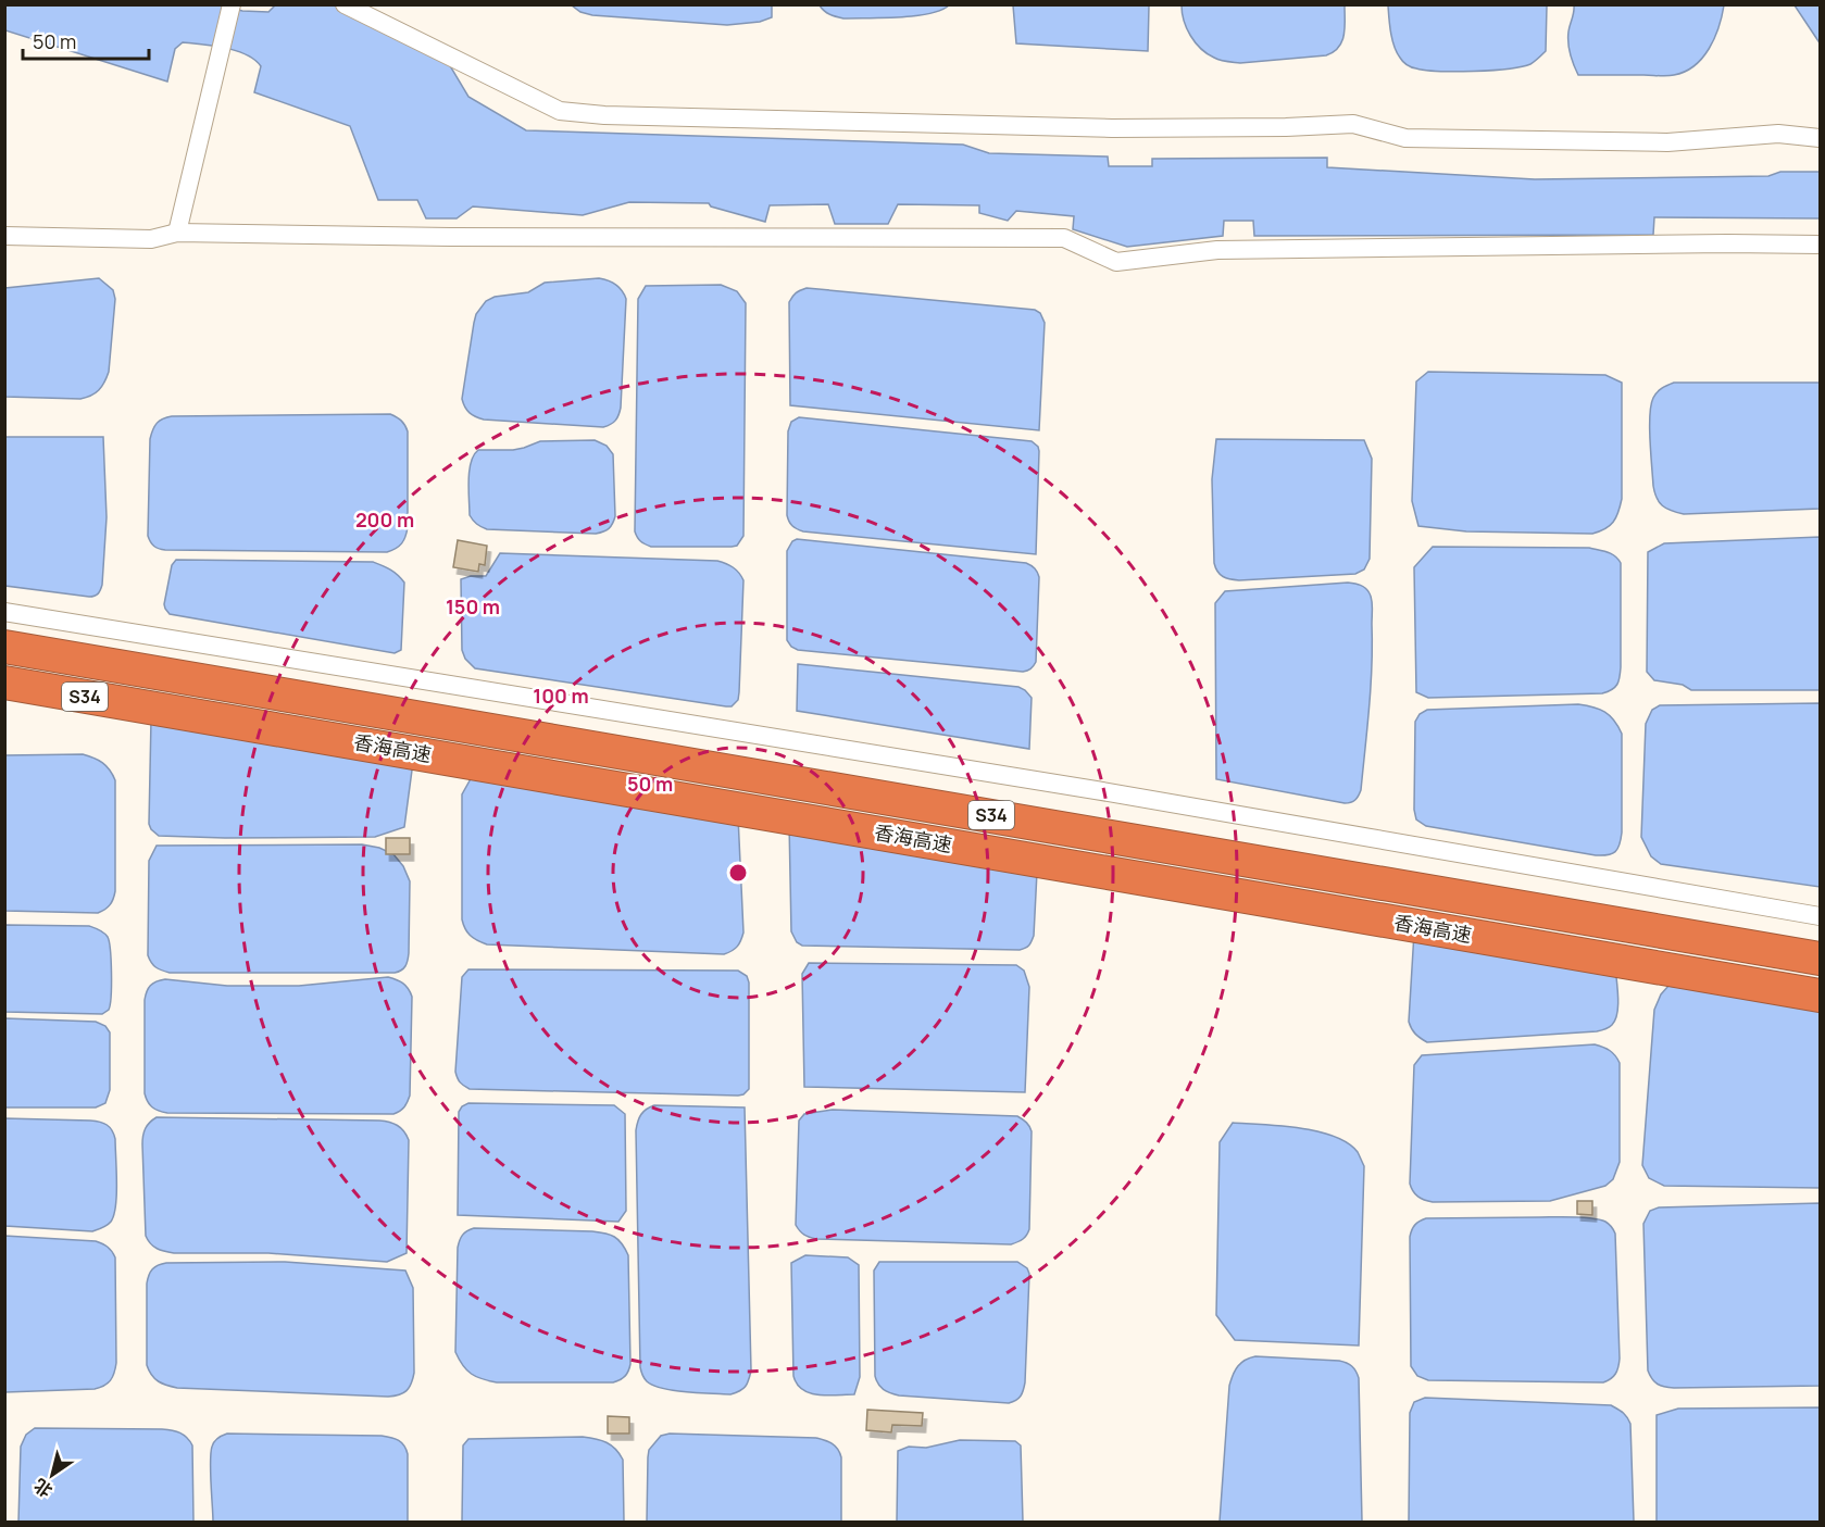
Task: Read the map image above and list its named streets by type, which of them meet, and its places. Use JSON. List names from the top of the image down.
{
  "streets": {
    "highway": ["S34", "香海高速"]
  },
  "scale_bar": "50 m",
  "north": "bottom left",
  "rings": [
    "200 m",
    "150 m",
    "100 m",
    "50 m"
  ]
}
